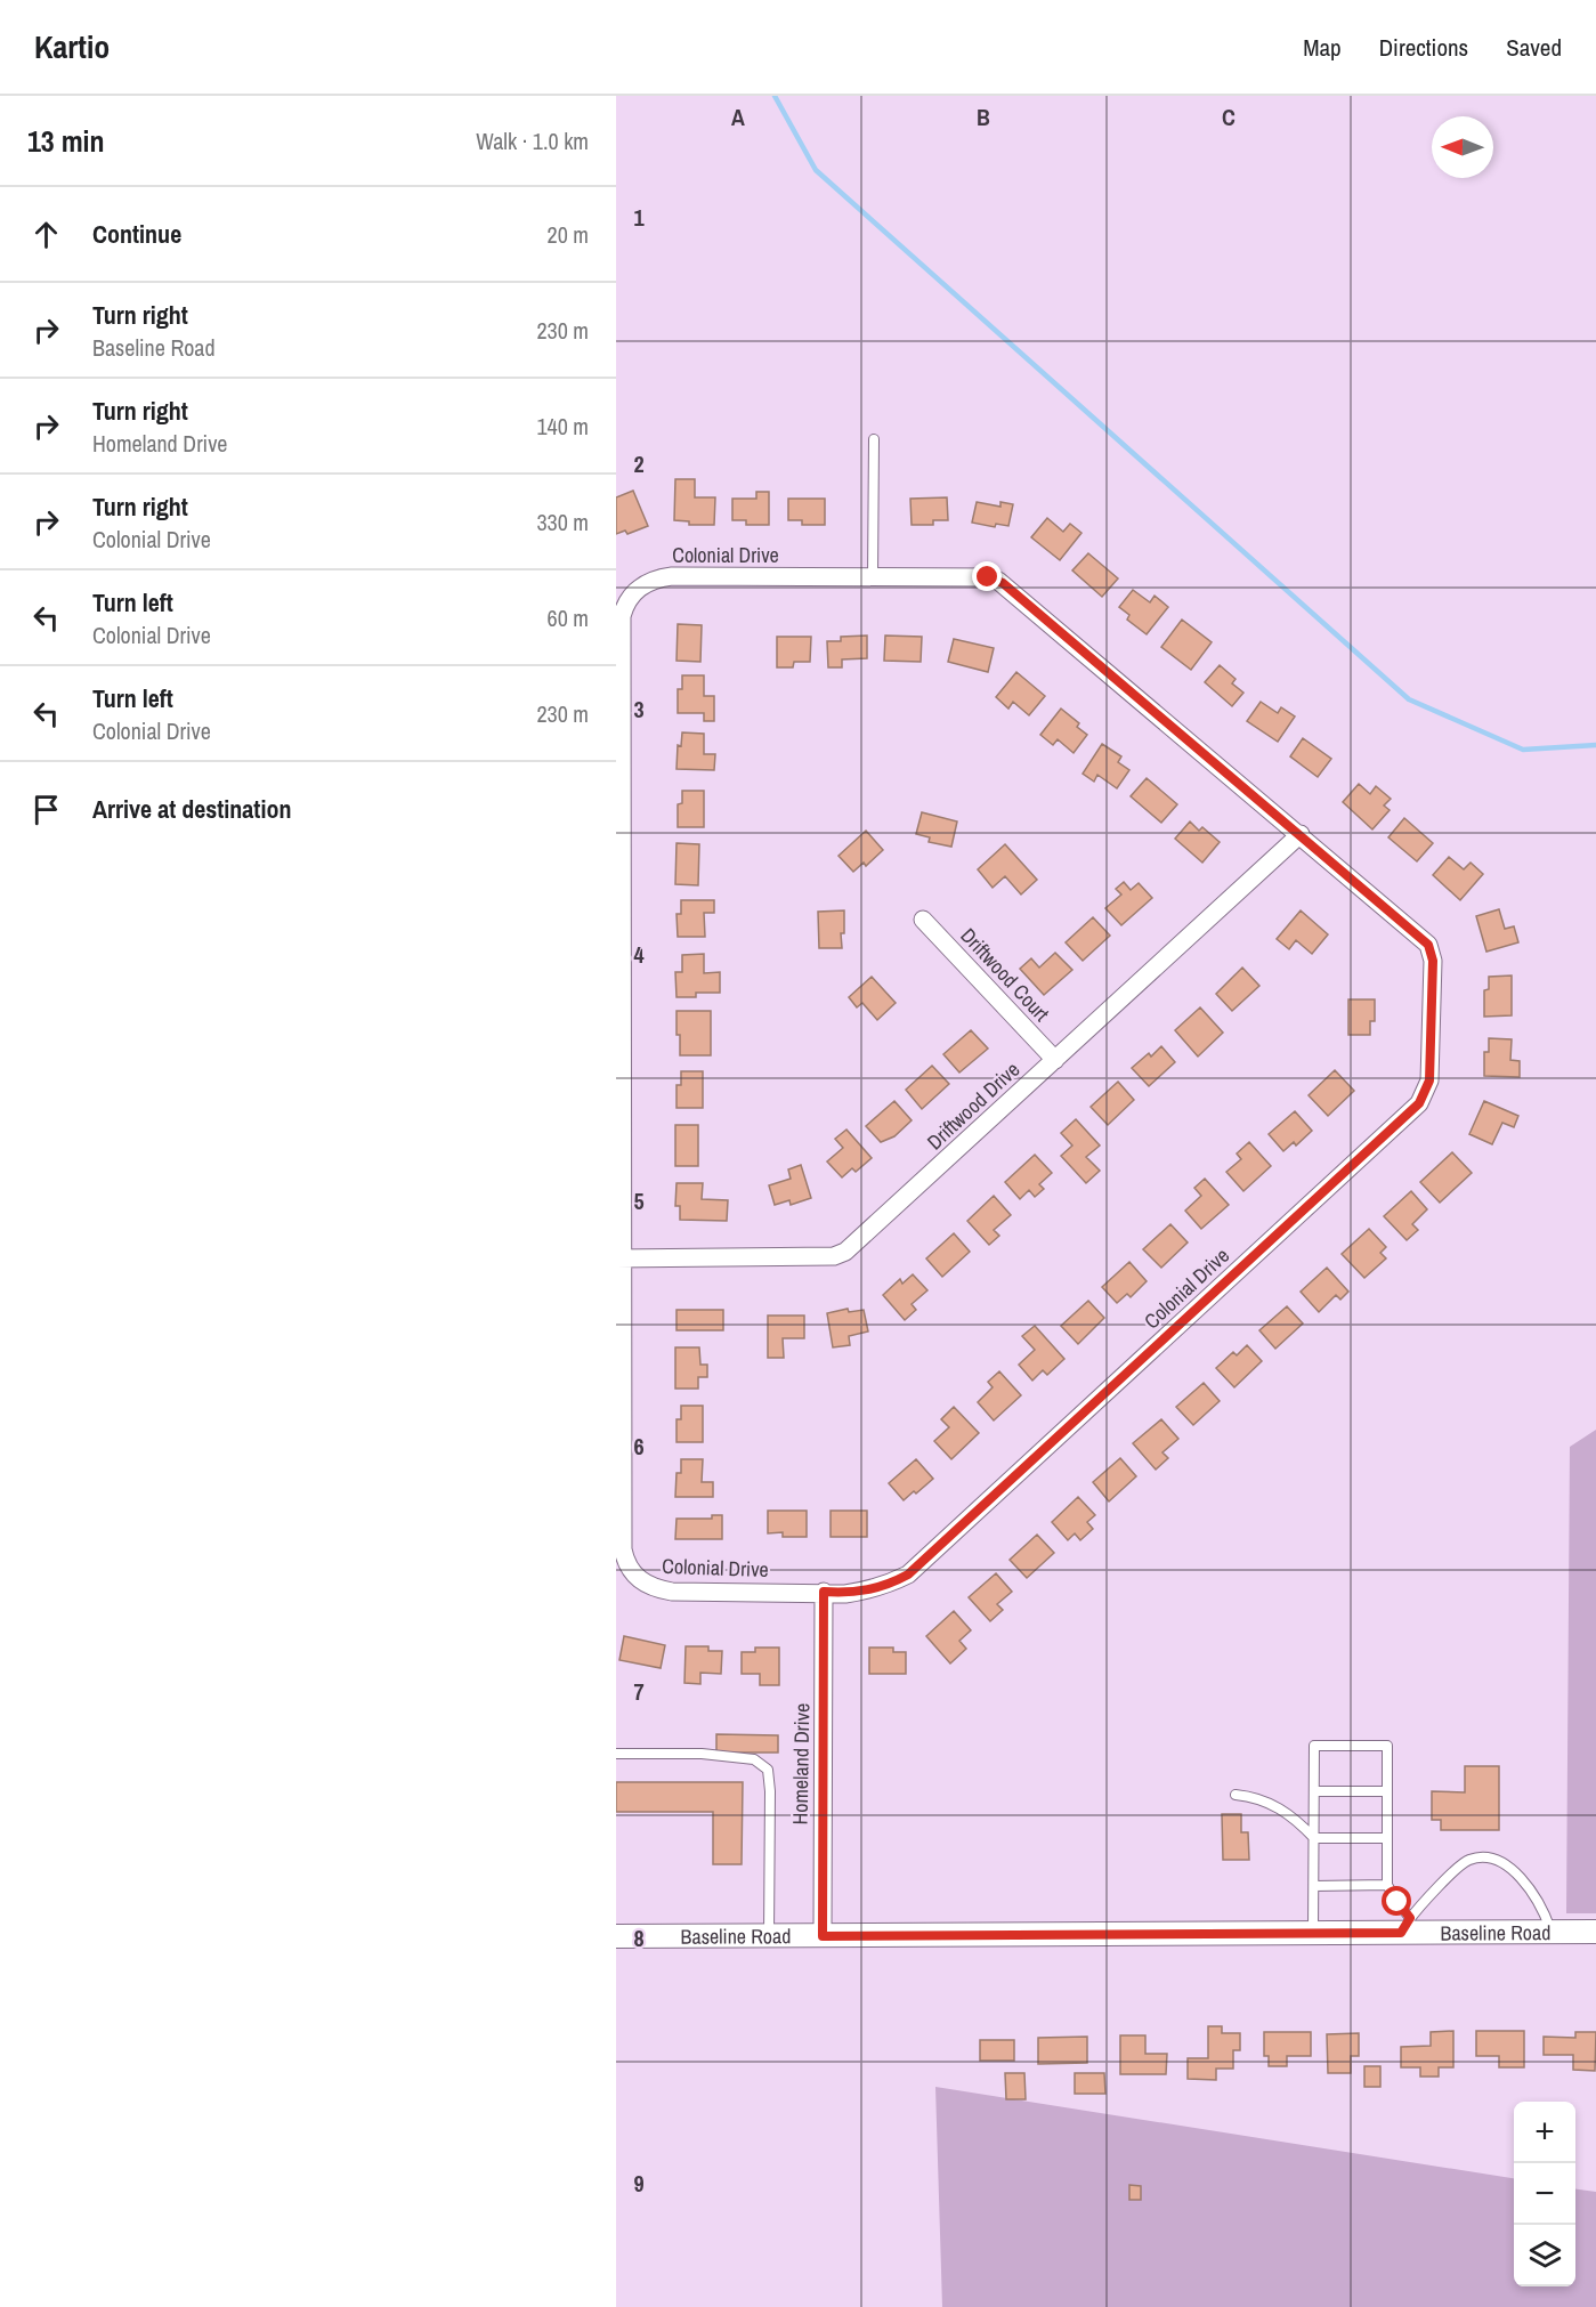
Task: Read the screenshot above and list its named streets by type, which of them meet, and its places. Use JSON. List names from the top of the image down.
{
  "streets": {
    "street": [
      "Colonial Drive",
      "Driftwood Court",
      "Driftwood Drive",
      "Homeland Drive",
      "Baseline Road"
    ]
  },
  "crossings": [
    ["Colonial Drive", "Driftwood Drive"],
    ["Colonial Drive", "Homeland Drive"],
    ["Driftwood Court", "Driftwood Drive"],
    ["Homeland Drive", "Baseline Road"]
  ],
  "north": "left",
  "page": {
    "header": "Kartio",
    "nav": ["Map", "Directions", "Saved"],
    "heading": ["13 min", "Walk · 1.0 km"],
    "list": [
      ["Continue", "20 m"],
      ["Turn right", "Baseline Road", "230 m"],
      ["Turn right", "Homeland Drive", "140 m"],
      ["Turn right", "Colonial Drive", "330 m"],
      ["Turn left", "Colonial Drive", "60 m"],
      ["Turn left", "Colonial Drive", "230 m"],
      "Arrive at destination"
    ],
    "map_buttons": ["+", "−"]
  },
  "grid": {
    "columns": ["A", "B", "C"],
    "rows": [
      "1",
      "2",
      "3",
      "4",
      "5",
      "6",
      "7",
      "8",
      "9"
    ]
  }
}
